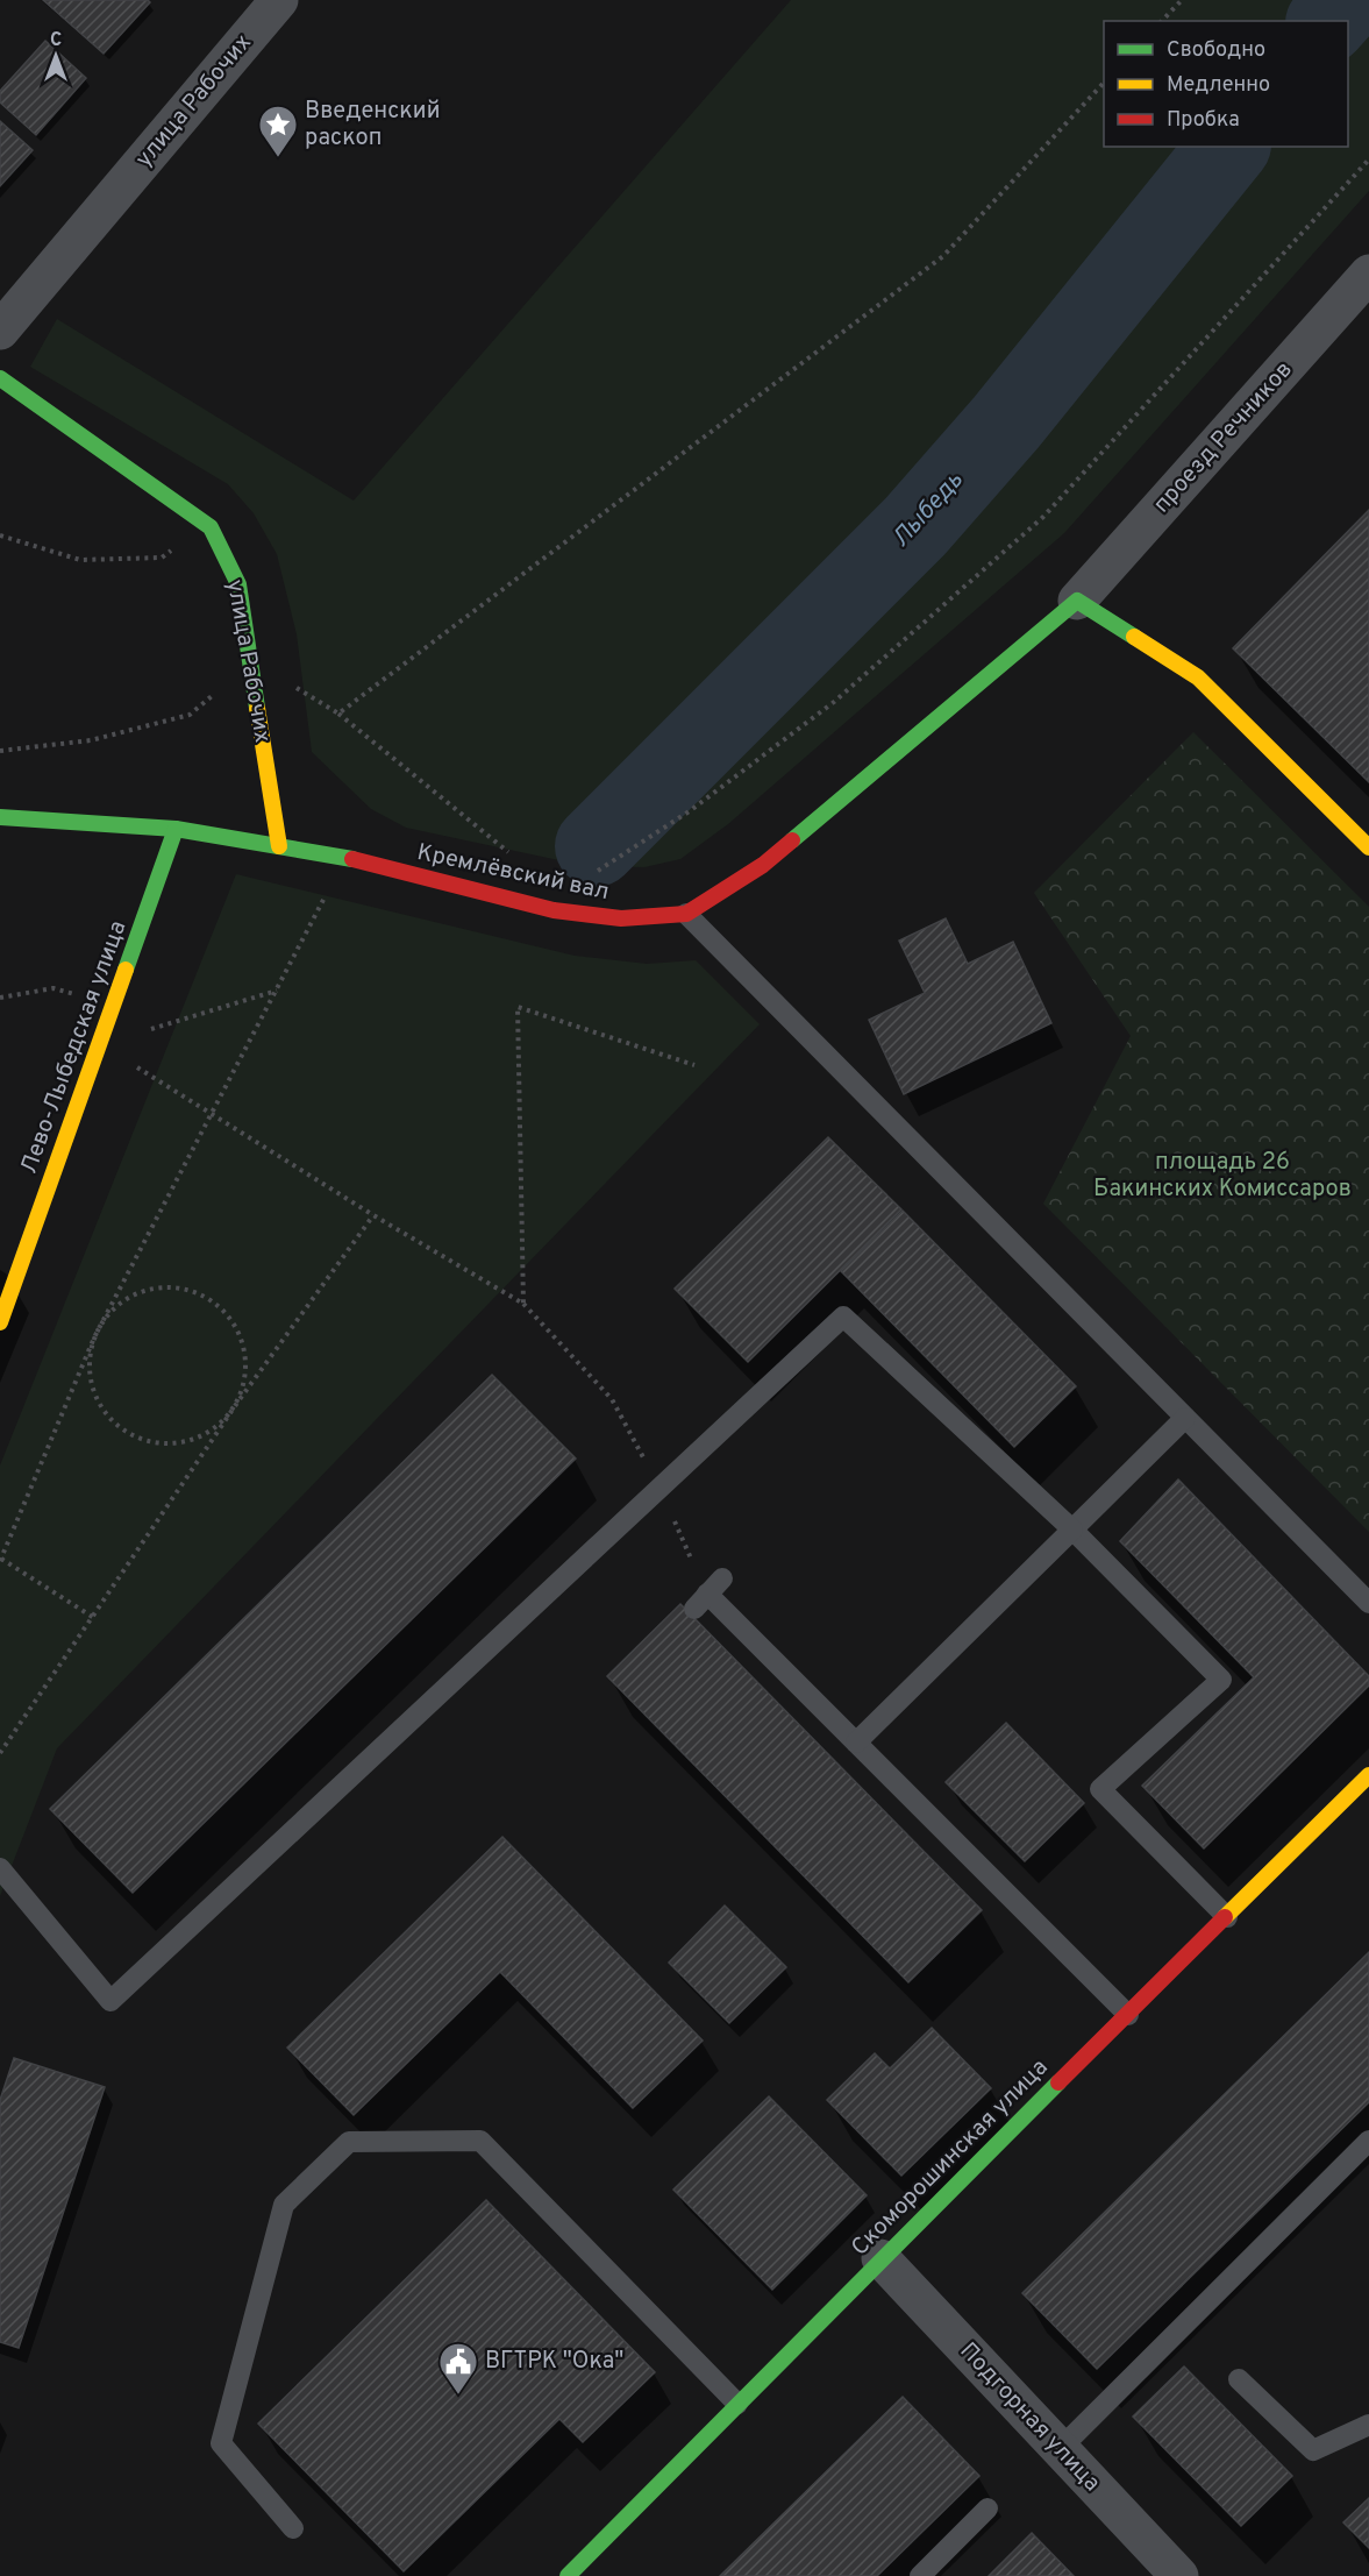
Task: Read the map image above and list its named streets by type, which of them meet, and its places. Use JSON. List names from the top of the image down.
{
  "streets": {
    "street": [
      "улица Рабочих",
      "проезд Речников",
      "Кремлёвский вал",
      "Лево-Лыбедская улица",
      "Скоморошинская улица",
      "Подгорная улица"
    ]
  },
  "crossings": [
    ["улица Рабочих", "Кремлёвский вал"],
    ["проезд Речников", "Кремлёвский вал"],
    ["Кремлёвский вал", "Лево-Лыбедская улица"],
    ["Скоморошинская улица", "Подгорная улица"]
  ],
  "water": ["Лыбедь"],
  "parks": ["площадь 26 Бакинских Комиссаров"],
  "places": {
    "place": ["Введенский раскоп"],
    "public building": ["ВГТРК \"Ока\""]
  },
  "legend": ["Свободно", "Медленно", "Пробка"],
  "north": "top"
}
